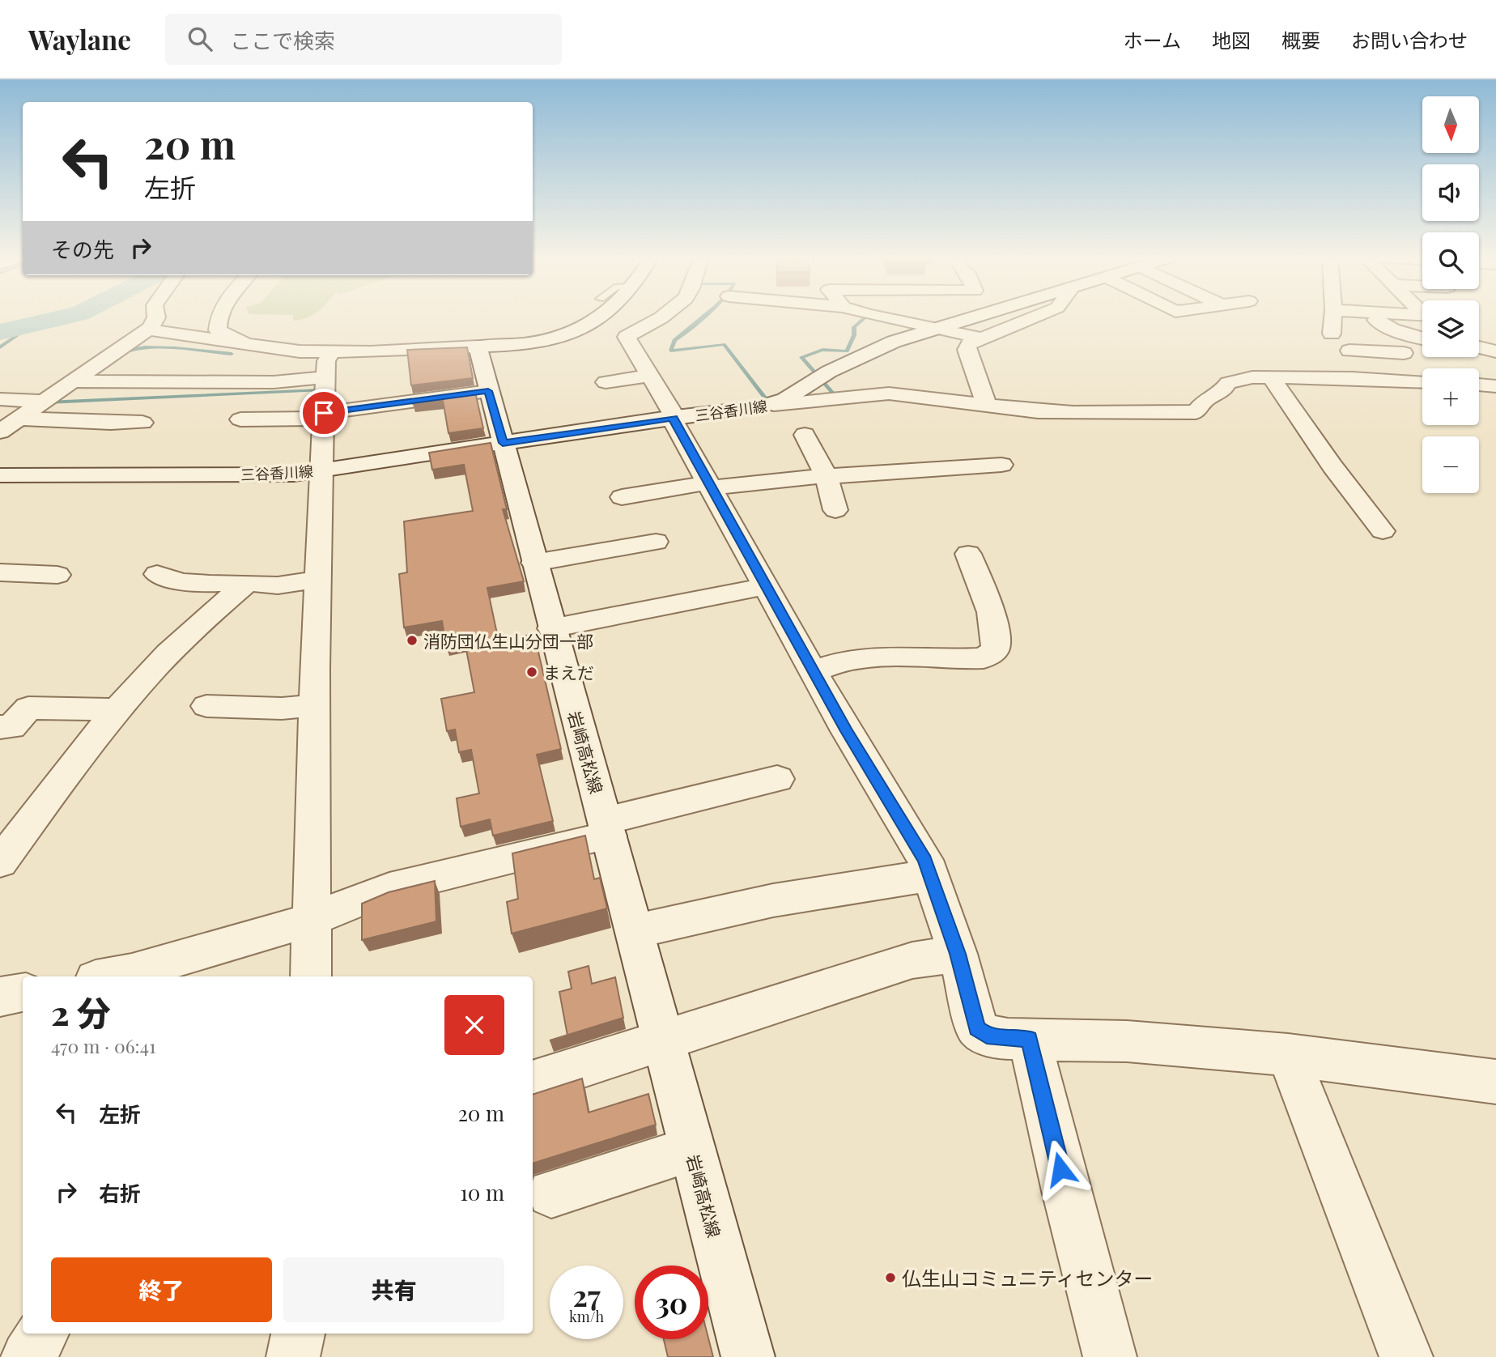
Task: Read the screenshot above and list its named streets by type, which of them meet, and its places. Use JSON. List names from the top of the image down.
{
  "streets": {
    "street": ["三谷香川線", "岩崎高松線"]
  },
  "crossings": [
    ["三谷香川線", "岩崎高松線"]
  ],
  "places": ["消防団仏生山分団一部", "まえだ", "仏生山コミュニティセンター"],
  "north": "bottom",
  "page": {
    "header": "Waylane",
    "search": "ここで検索",
    "nav": [
      "ホーム",
      "地図",
      "概要",
      "お問い合わせ"
    ],
    "map_buttons": ["+", "−"],
    "turn": ["20 m", "左折"],
    "then": "その先",
    "heading": ["2 分", "470 m · 06:41"],
    "list": [
      {
        "name": "左折",
        "value": "20 m"
      },
      {
        "name": "右折",
        "value": "10 m"
      }
    ],
    "buttons": ["終了", "共有"],
    "speed": "27 km/h",
    "limit": "30"
  }
}
